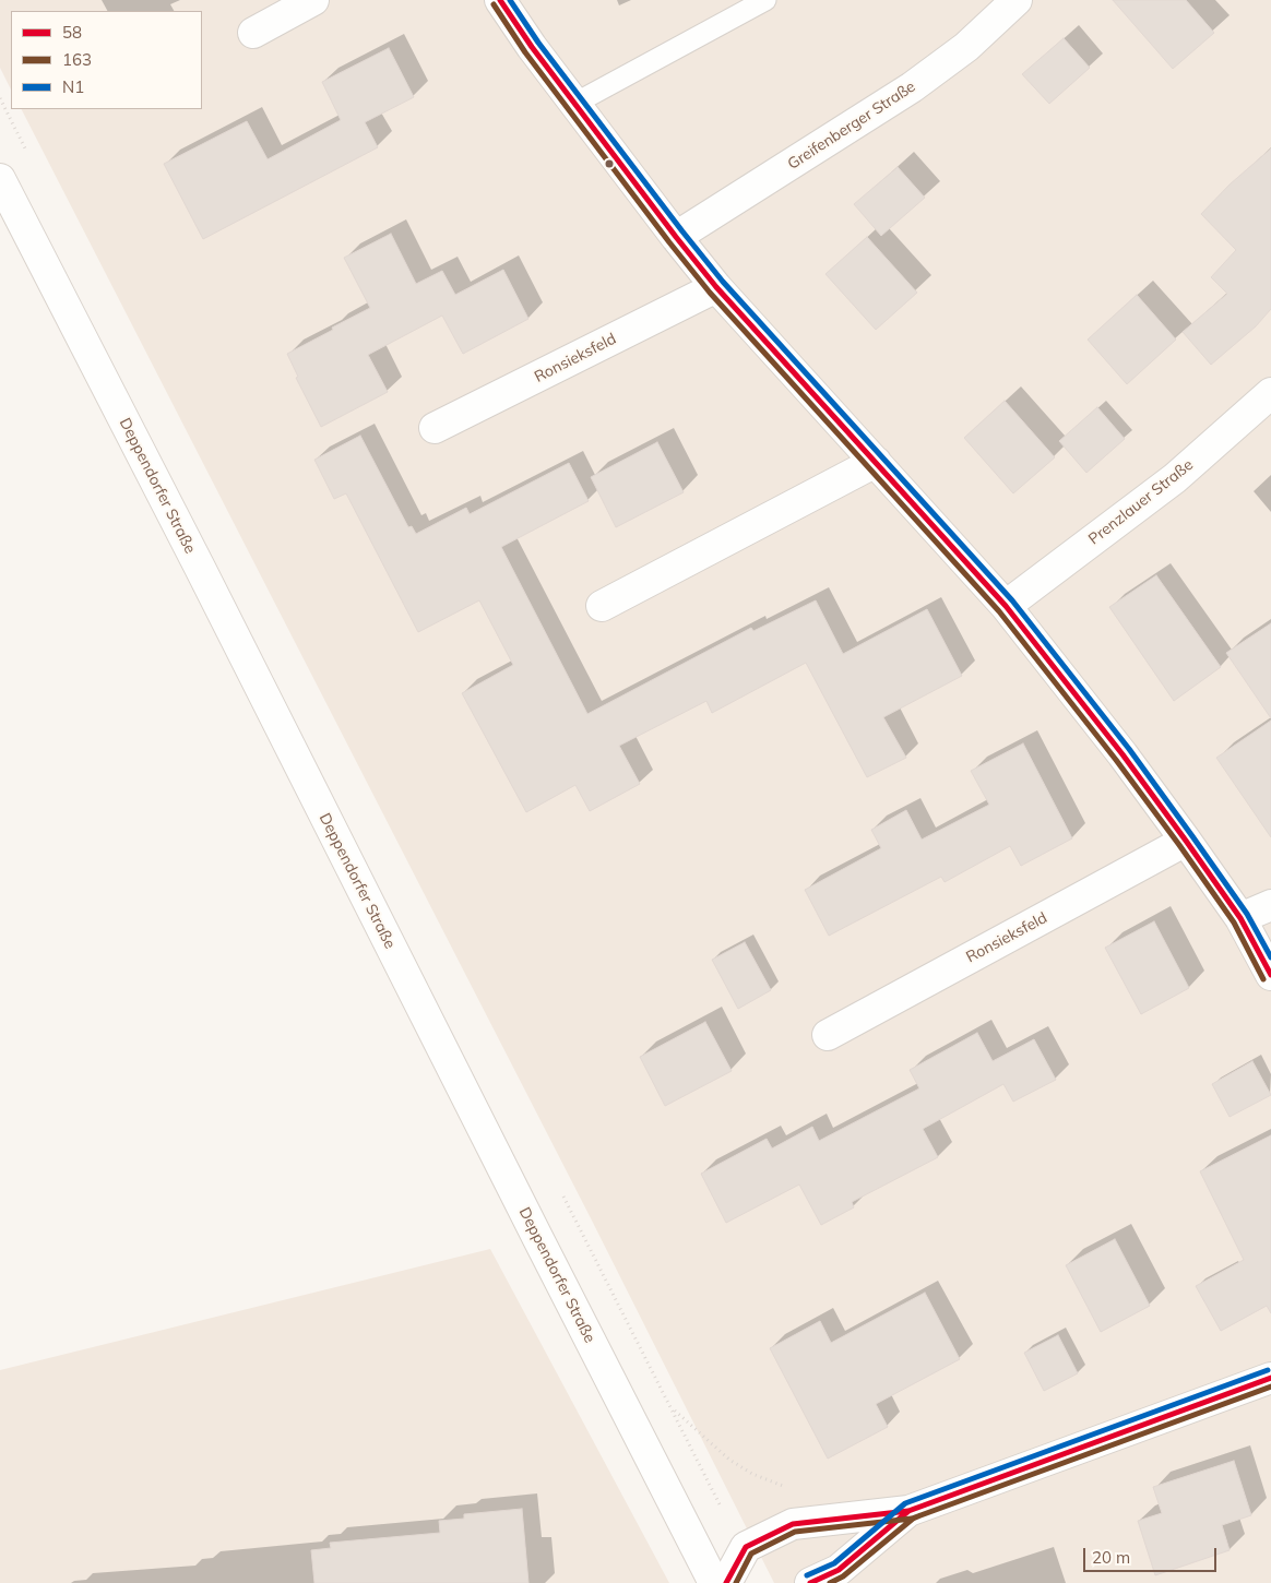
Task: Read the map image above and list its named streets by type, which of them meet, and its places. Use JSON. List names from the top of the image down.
{
  "streets": {
    "street": [
      "Greifenberger Straße",
      "Ronsieksfeld",
      "Deppendorfer Straße",
      "Prenzlauer Straße"
    ]
  },
  "lines": ["transit line 58", "transit line N1", "transit line 163"],
  "legend": ["58", "163", "N1"],
  "scale_bar": "20 m"
}
